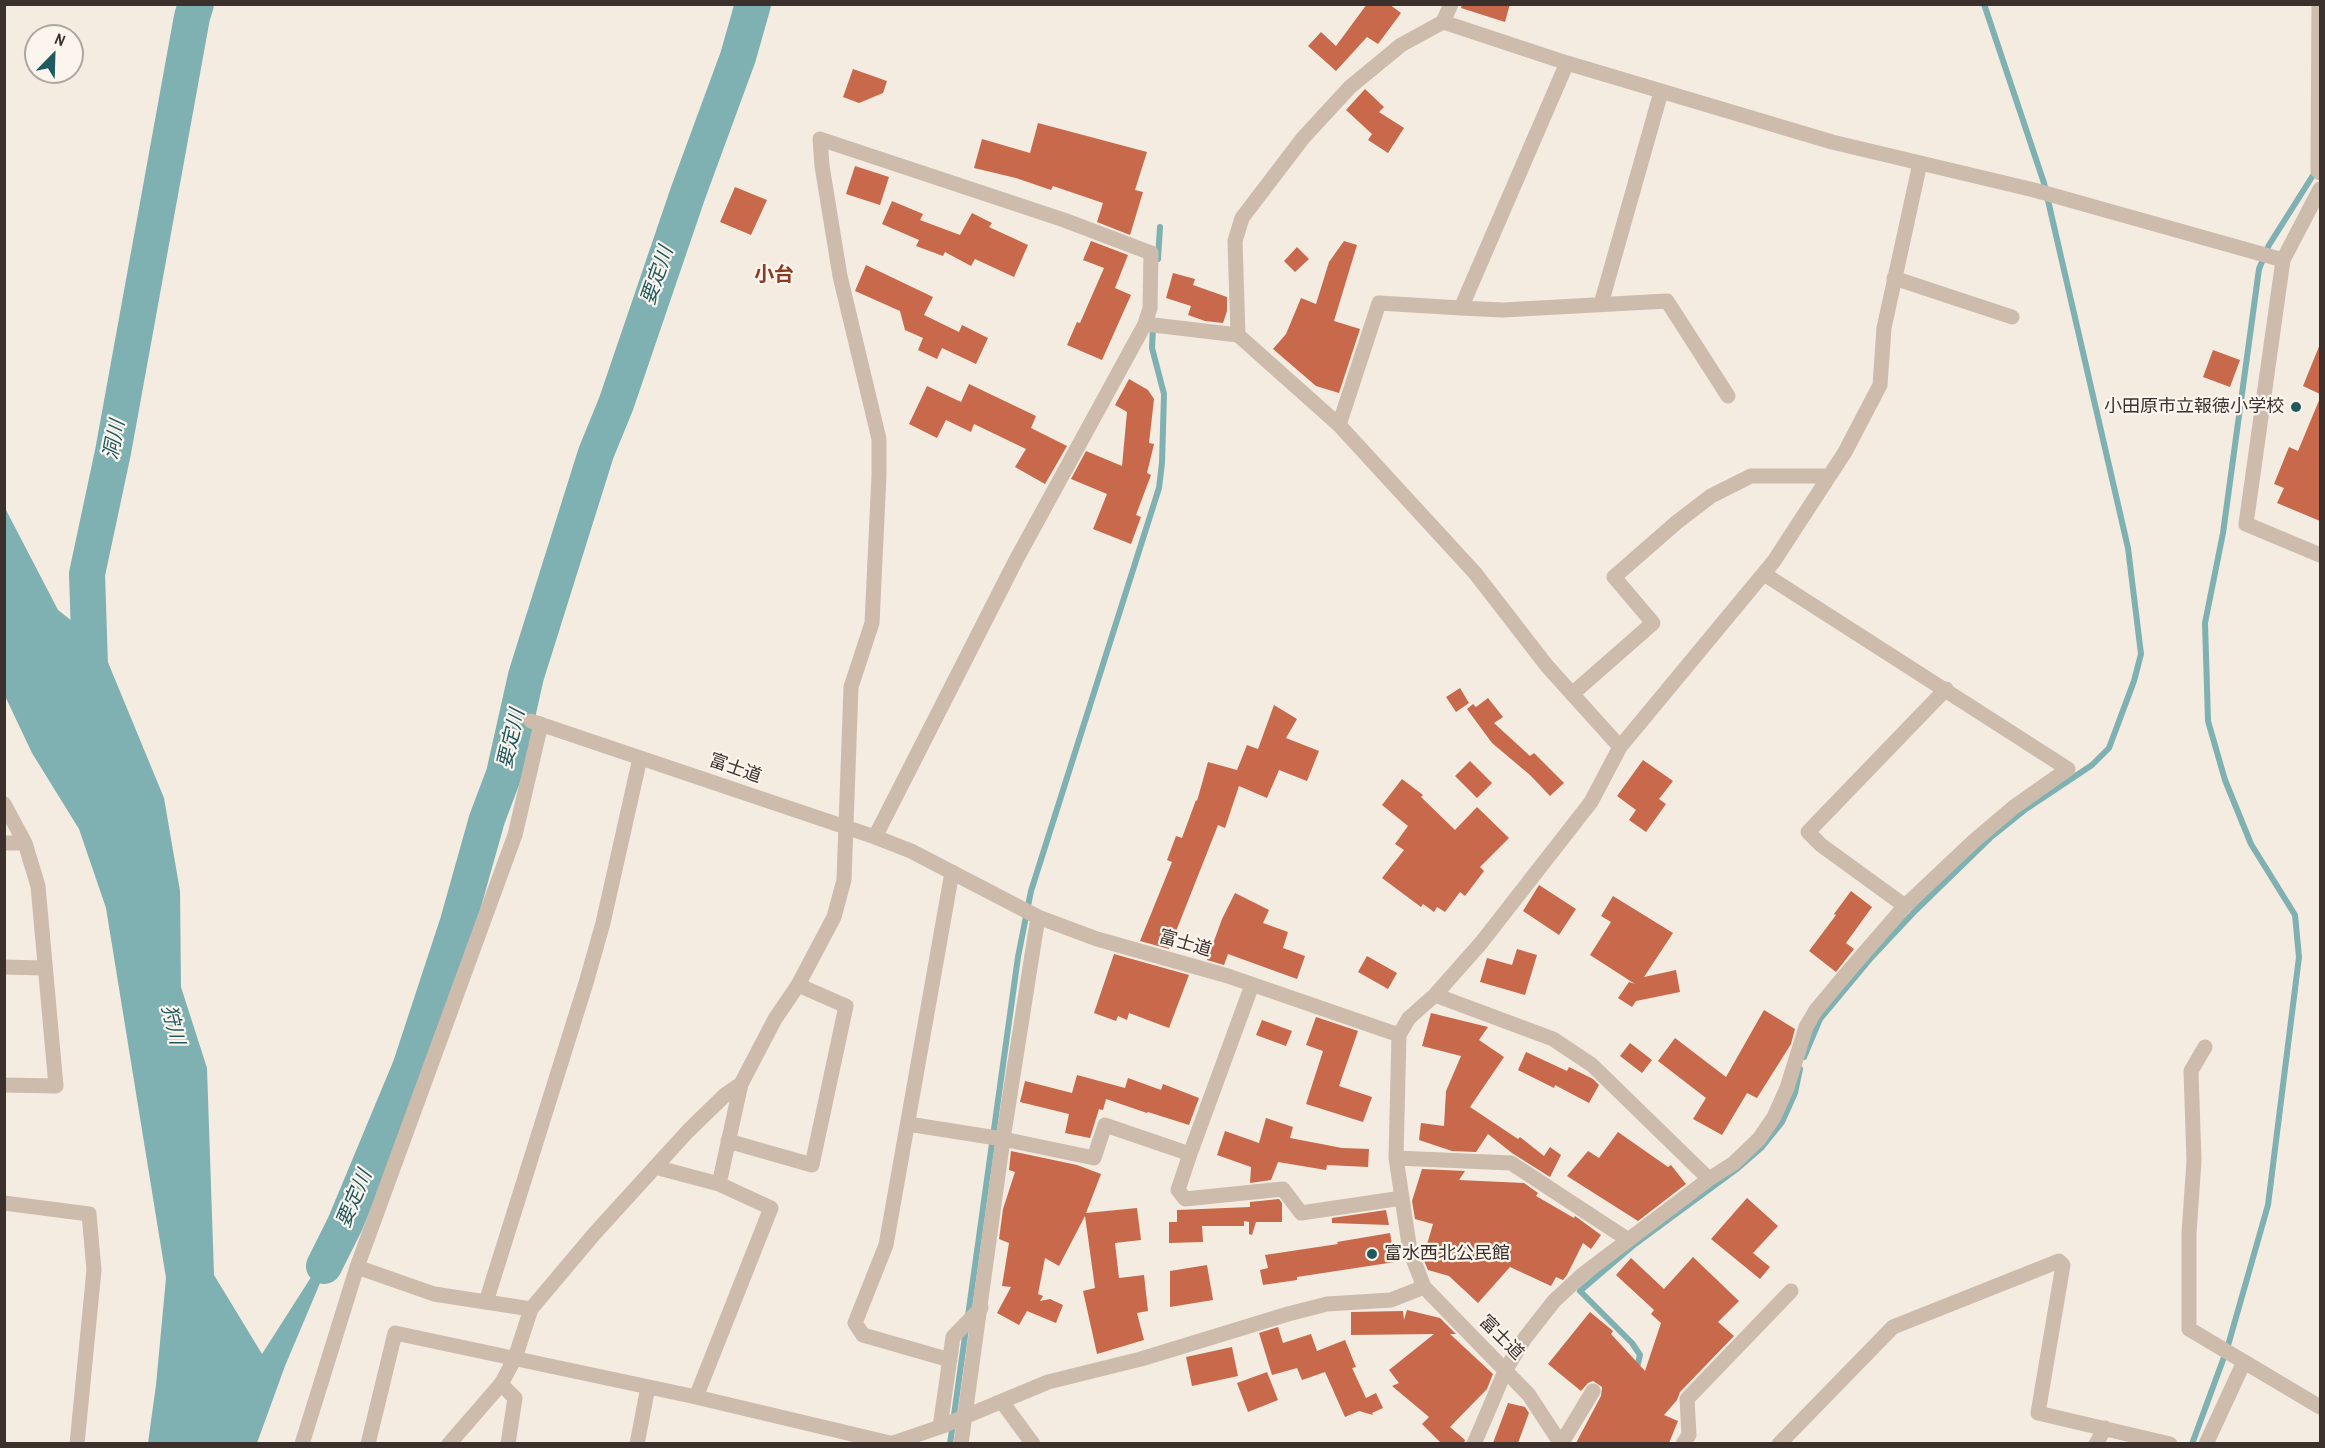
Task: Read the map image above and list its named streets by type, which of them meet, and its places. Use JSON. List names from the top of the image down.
{
  "streets": {
    "street": ["富士道"]
  },
  "districts": ["小台"],
  "water": ["要定川", "洞川", "狩川"],
  "places": ["小田原市立報徳小学校", "富水西北公民館"],
  "north": "top right"
}
